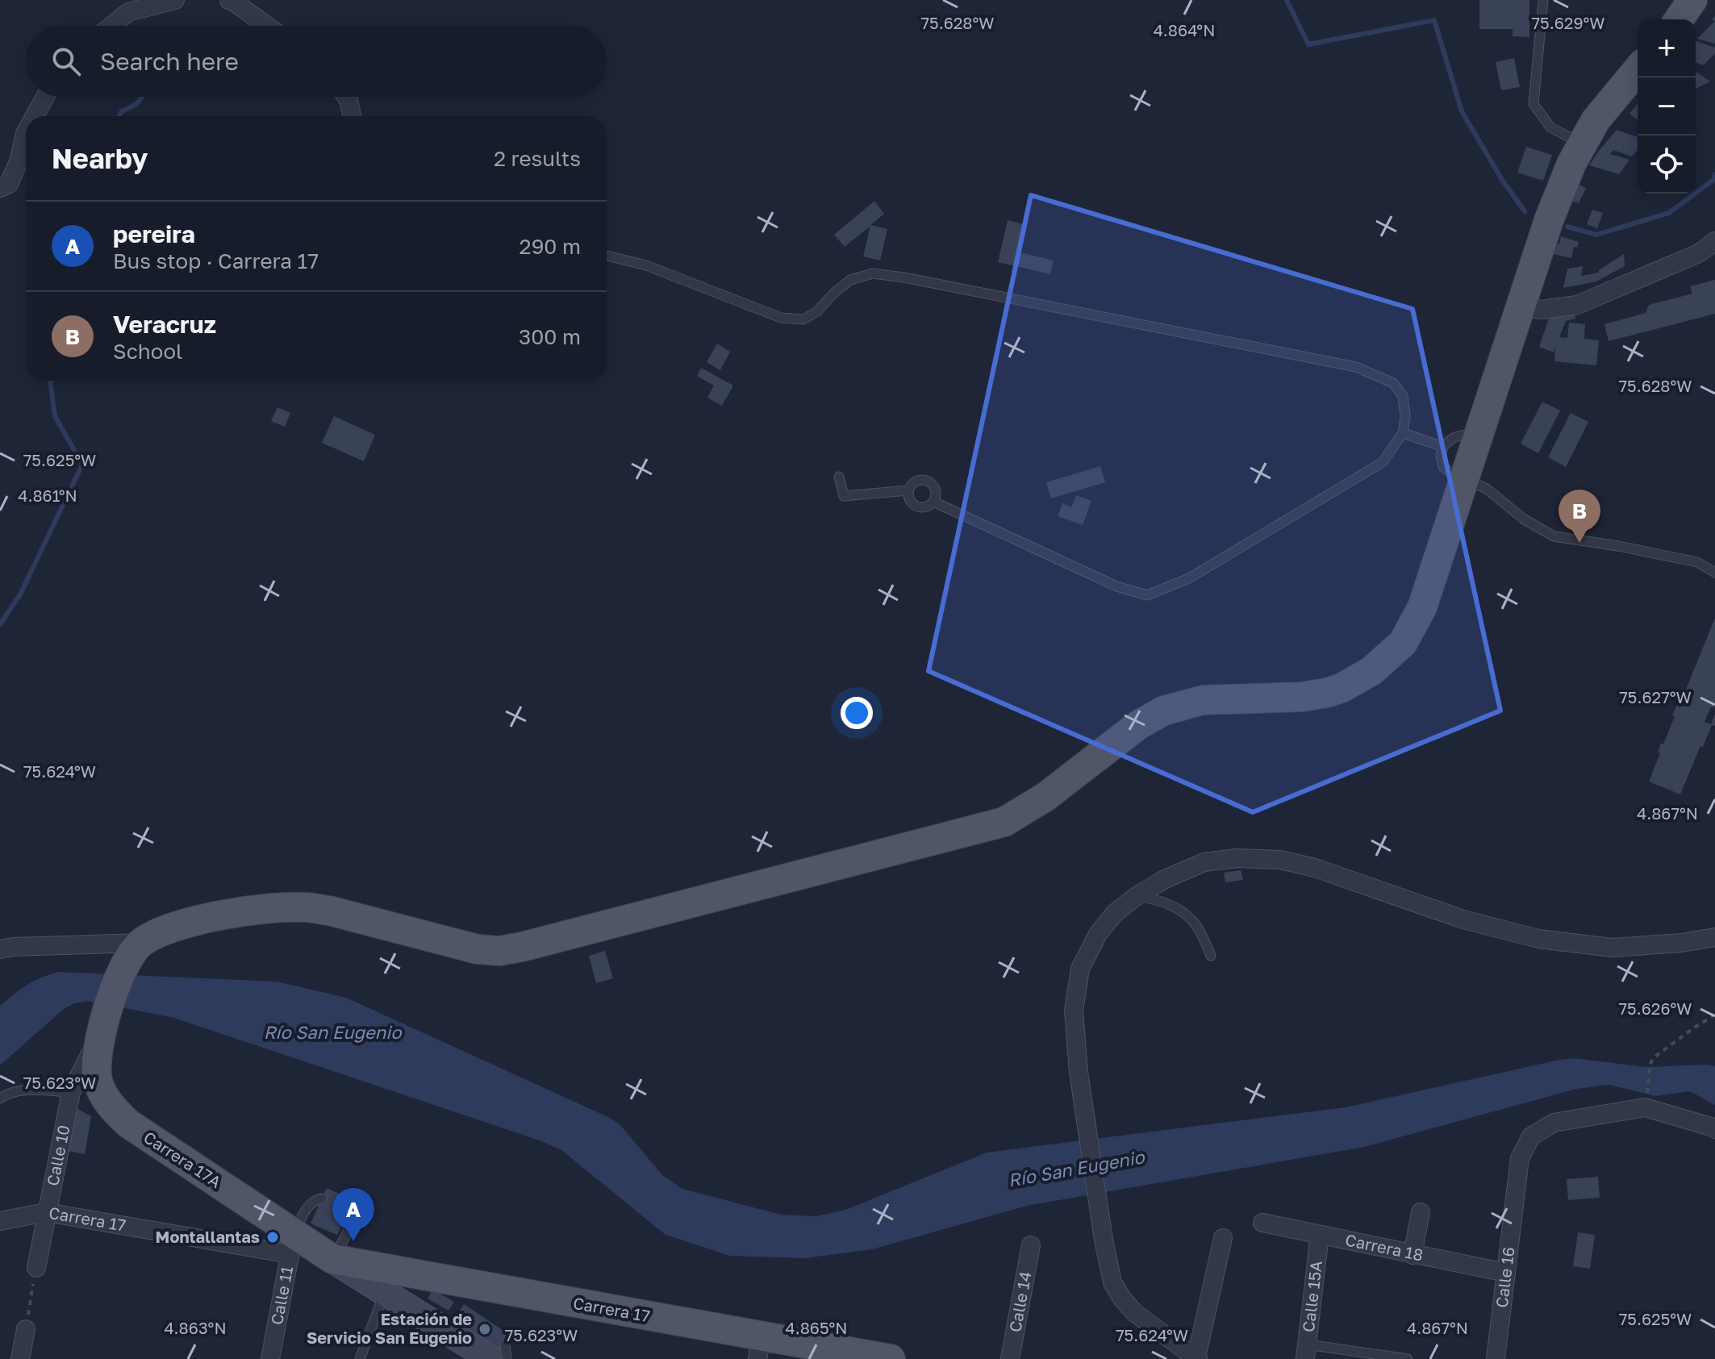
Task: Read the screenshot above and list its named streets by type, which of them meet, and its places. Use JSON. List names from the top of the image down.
{
  "streets": {
    "main road": ["Carrera 17A", "Carrera 17"],
    "street": [
      "Calle 10",
      "Carrera 18",
      "Calle 16",
      "Calle 11",
      "Calle 15A",
      "Calle 14"
    ]
  },
  "crossings": [
    ["Calle 10", "Carrera 17A"],
    ["Calle 10", "Carrera 17"],
    ["Carrera 17A", "Carrera 17"],
    ["Carrera 17A", "Calle 11"],
    ["Carrera 17", "Calle 11"],
    ["Carrera 18", "Calle 16"],
    ["Carrera 18", "Calle 15A"]
  ],
  "water": ["Río San Eugenio"],
  "places": ["Montallantas", "Estación de Servicio San Eugenio"],
  "page": {
    "map_buttons": ["+", "−"],
    "search": "Search here",
    "heading": ["Nearby", "2 results"],
    "list": [
      {
        "mark": "A",
        "name": "pereira",
        "note": "Bus stop · Carrera 17",
        "value": "290 m"
      },
      {
        "mark": "B",
        "name": "Veracruz",
        "note": "School",
        "value": "300 m"
      }
    ],
    "pins": ["B", "A"]
  },
  "coordinates": [
    "75.628°W",
    "75.629°W",
    "4.864°N",
    "75.625°W",
    "4.861°N",
    "75.627°W",
    "75.624°W",
    "4.867°N",
    "75.626°W",
    "75.623°W",
    "4.863°N",
    "4.865°N"
  ]
}
